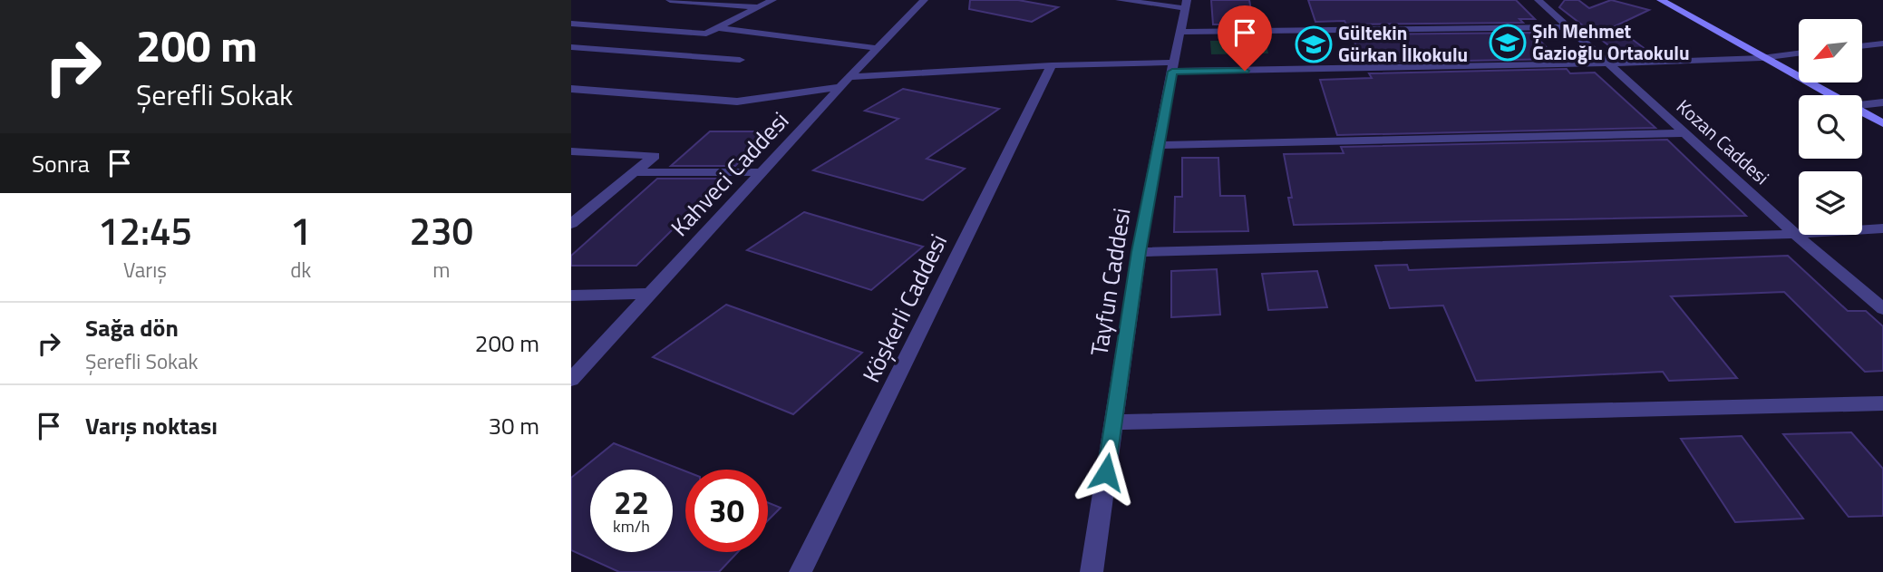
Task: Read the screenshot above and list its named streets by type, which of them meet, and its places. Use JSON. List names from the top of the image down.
{
  "streets": {
    "street": [
      "Kozan Caddesi",
      "Kahveci Caddesi",
      "Tayfun Caddesi",
      "Köşkerli Caddesi"
    ]
  },
  "places": {
    "school or university": ["Şıh Mehmet Gazioğlu Ortaokulu", "Gültekin Gürkan İlkokulu"]
  },
  "north": "bottom left",
  "page": {
    "turn": ["200 m", "Şerefli Sokak"],
    "then": "Sonra",
    "eta": [
      "12:45",
      "Varış",
      "1",
      "dk",
      "230",
      "m"
    ],
    "list": [
      {
        "name": "Sağa dön",
        "note": "Şerefli Sokak",
        "value": "200 m"
      },
      {
        "name": "Varış noktası",
        "value": "30 m"
      }
    ],
    "speed": "22 km/h",
    "limit": "30"
  }
}
